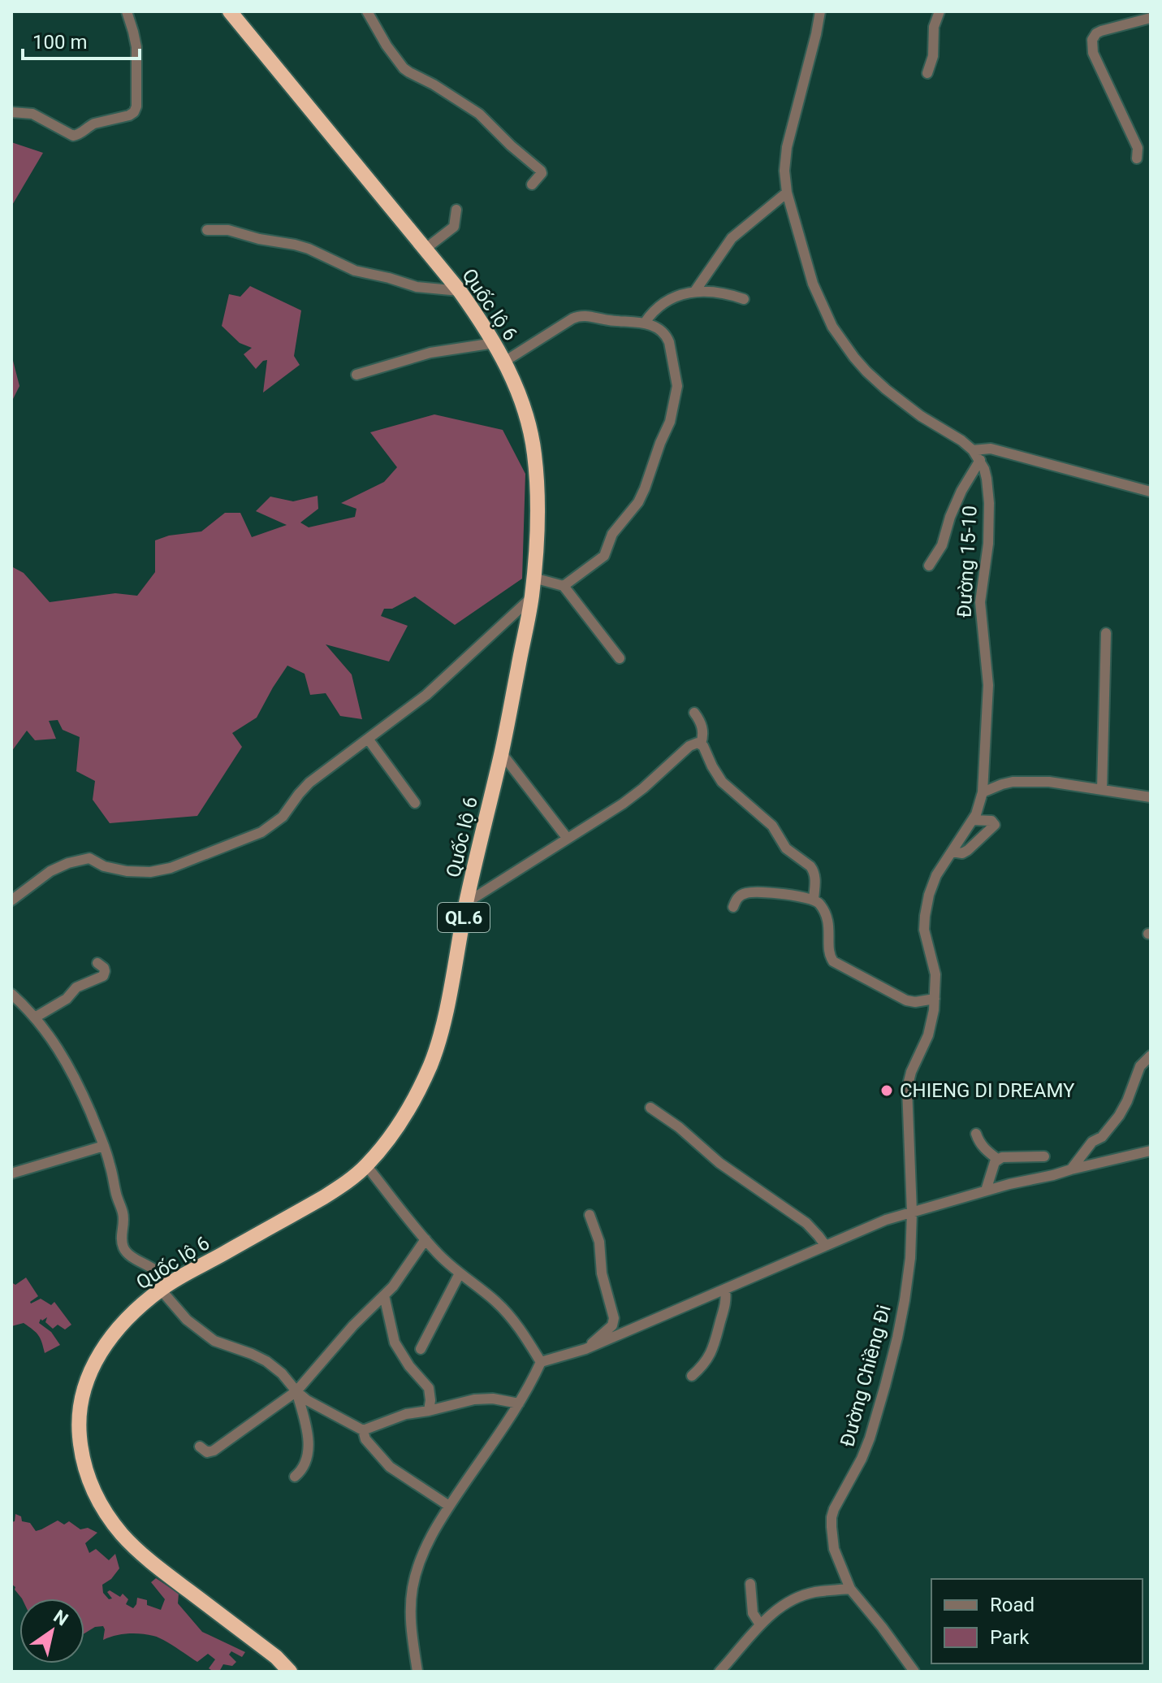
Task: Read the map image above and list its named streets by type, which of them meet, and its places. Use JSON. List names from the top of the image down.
{
  "streets": {
    "highway": ["Quốc lộ 6", "QL.6"],
    "street": ["Đường 15-10", "Đường Chiềng Đi"]
  },
  "crossings": [
    ["Đường 15-10", "Đường Chiềng Đi"]
  ],
  "places": ["CHIENG DI DREAMY"],
  "legend": ["Road", "Park"],
  "scale_bar": "100 m",
  "north": "top right"
}
